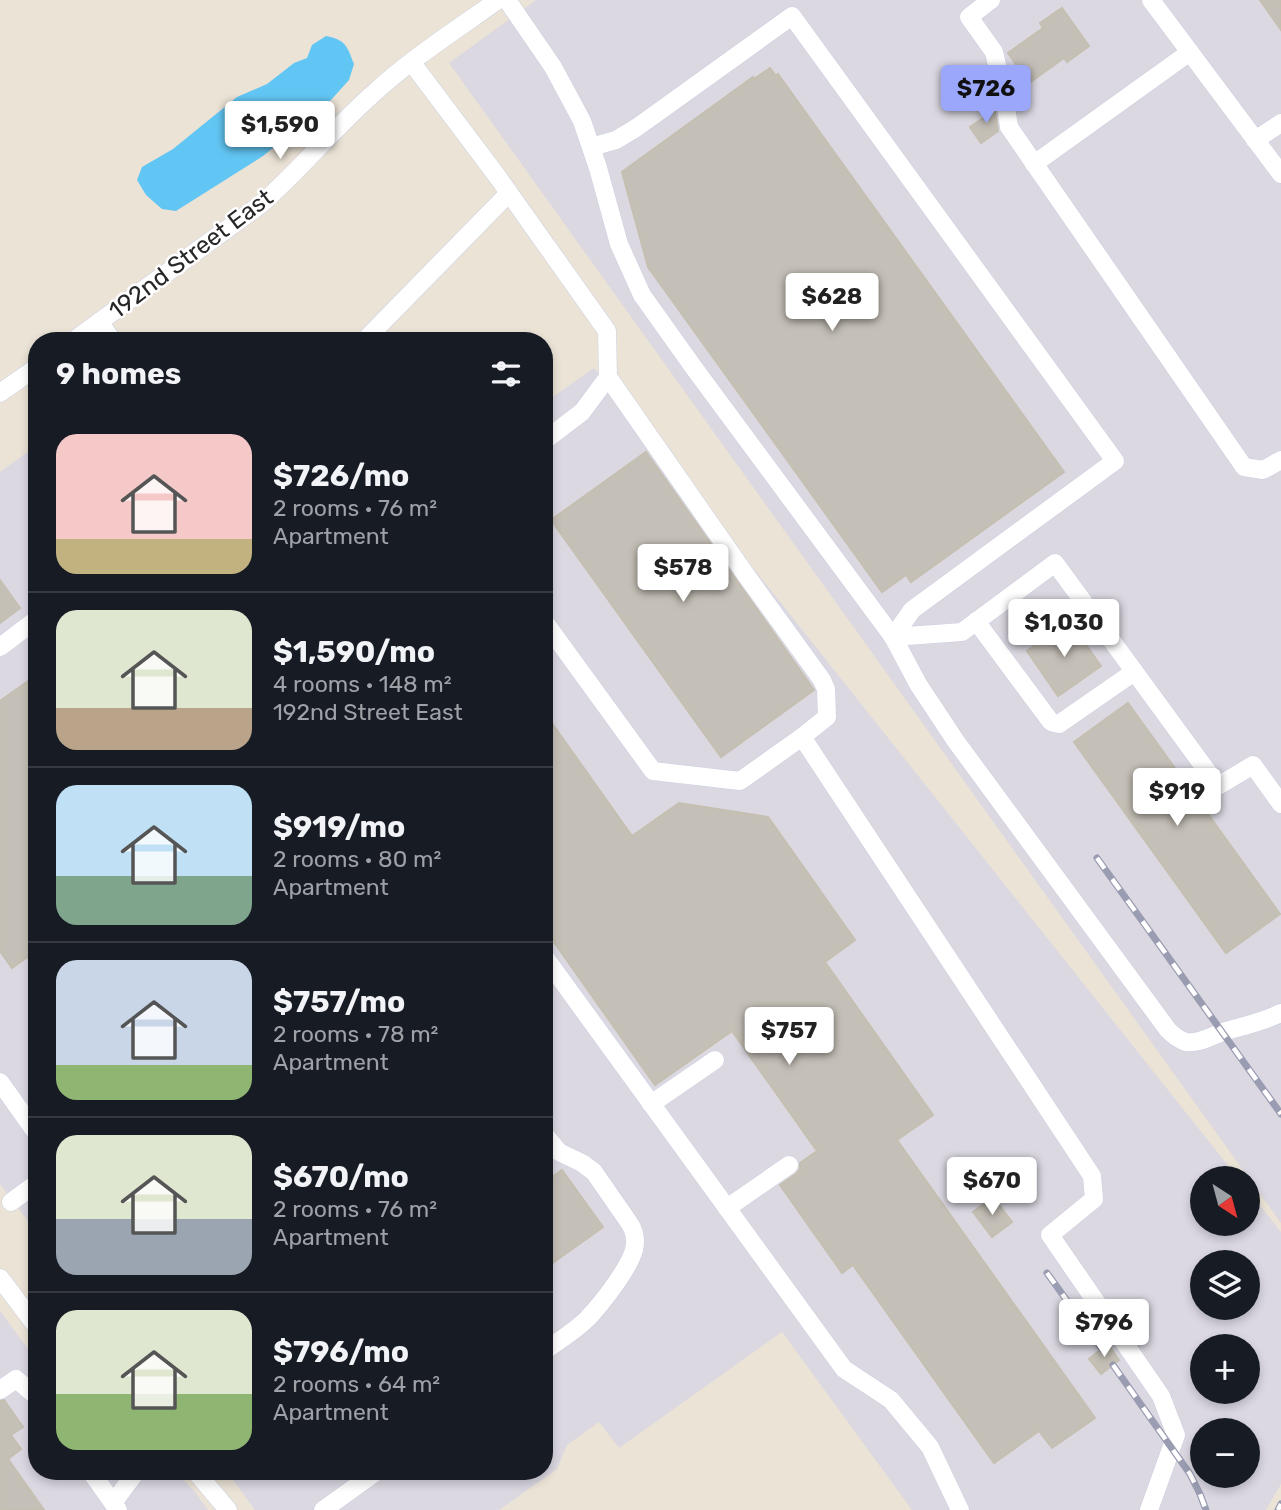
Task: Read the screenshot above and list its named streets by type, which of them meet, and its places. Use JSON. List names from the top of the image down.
{
  "streets": {
    "street": ["192nd Street East"]
  },
  "north": "bottom right",
  "page": {
    "price": [
      "$726",
      "$1,590",
      "$628",
      "$578",
      "$1,030",
      "$919",
      "$757",
      "$670",
      "$796"
    ],
    "heading": "9 homes",
    "list": [
      {
        "name": "$726/mo",
        "note": "2 rooms · 76 m² · Apartment"
      },
      {
        "name": "$1,590/mo",
        "note": "4 rooms · 148 m² · 192nd Street East"
      },
      {
        "name": "$919/mo",
        "note": "2 rooms · 80 m² · Apartment"
      },
      {
        "name": "$757/mo",
        "note": "2 rooms · 78 m² · Apartment"
      },
      {
        "name": "$670/mo",
        "note": "2 rooms · 76 m² · Apartment"
      },
      {
        "name": "$796/mo",
        "note": "2 rooms · 64 m² · Apartment"
      }
    ],
    "map_buttons": ["+", "−"]
  }
}
